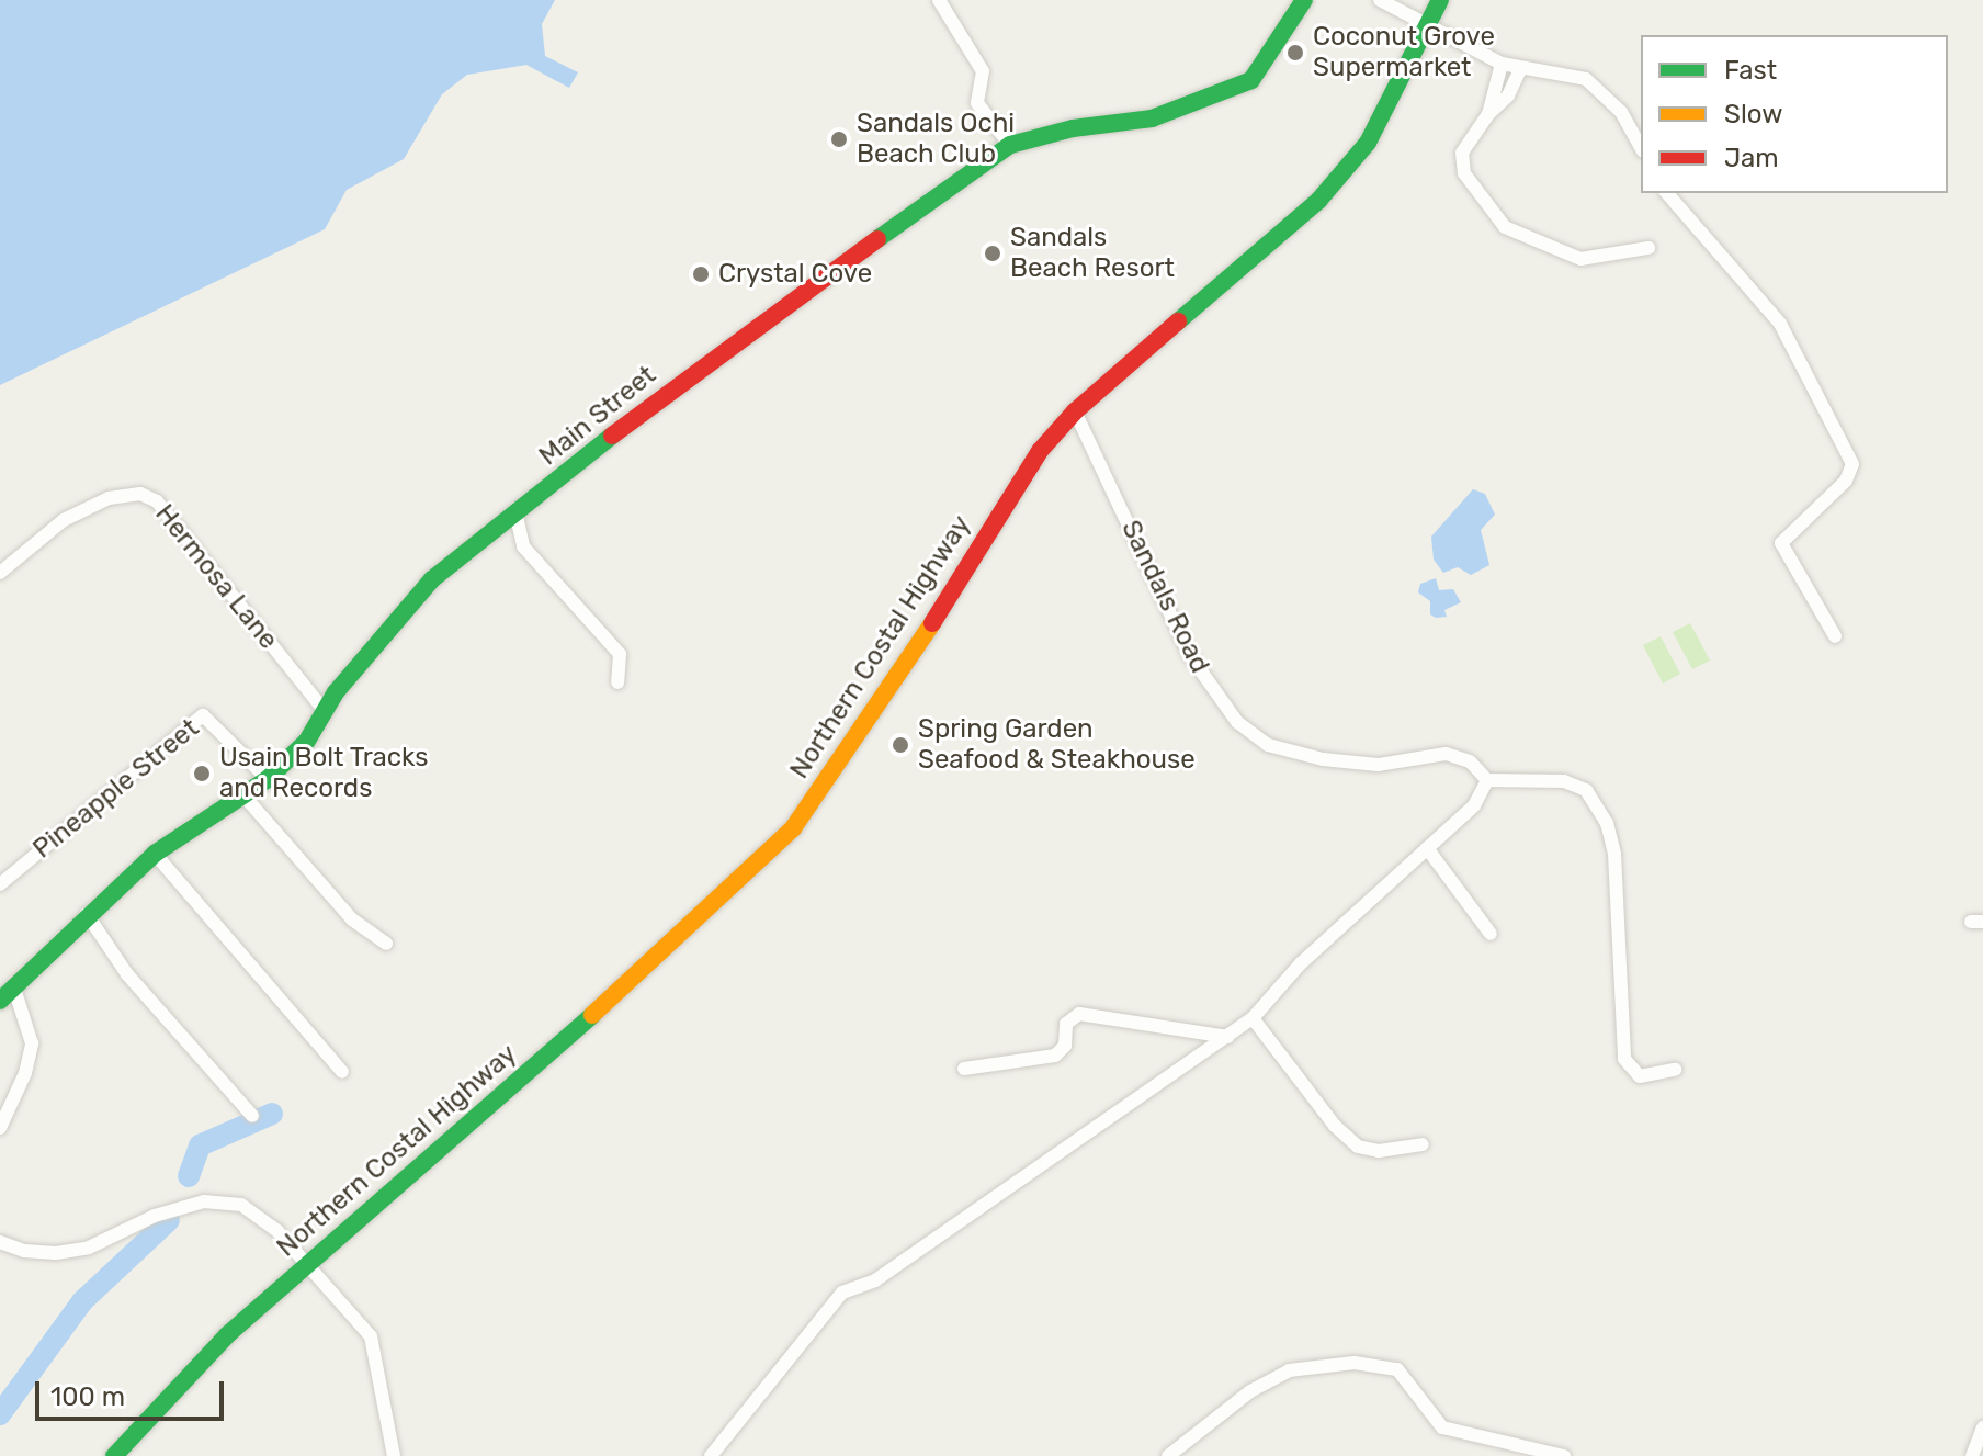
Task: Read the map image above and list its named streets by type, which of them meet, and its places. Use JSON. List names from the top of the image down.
{
  "streets": {
    "main road": ["Main Street", "Northern Costal Highway"],
    "street": ["Hermosa Lane", "Sandals Road", "Pineapple Street"]
  },
  "crossings": [
    ["Main Street", "Hermosa Lane"],
    ["Main Street", "Pineapple Street"],
    ["Sandals Road", "Northern Costal Highway"]
  ],
  "places": [
    "Coconut Grove Supermarket",
    "Sandals Ochi Beach Club",
    "Sandals Beach Resort",
    "Crystal Cove",
    "Spring Garden Seafood & Steakhouse",
    "Usain Bolt Tracks and Records"
  ],
  "legend": ["Fast", "Slow", "Jam"],
  "scale_bar": "100 m"
}
